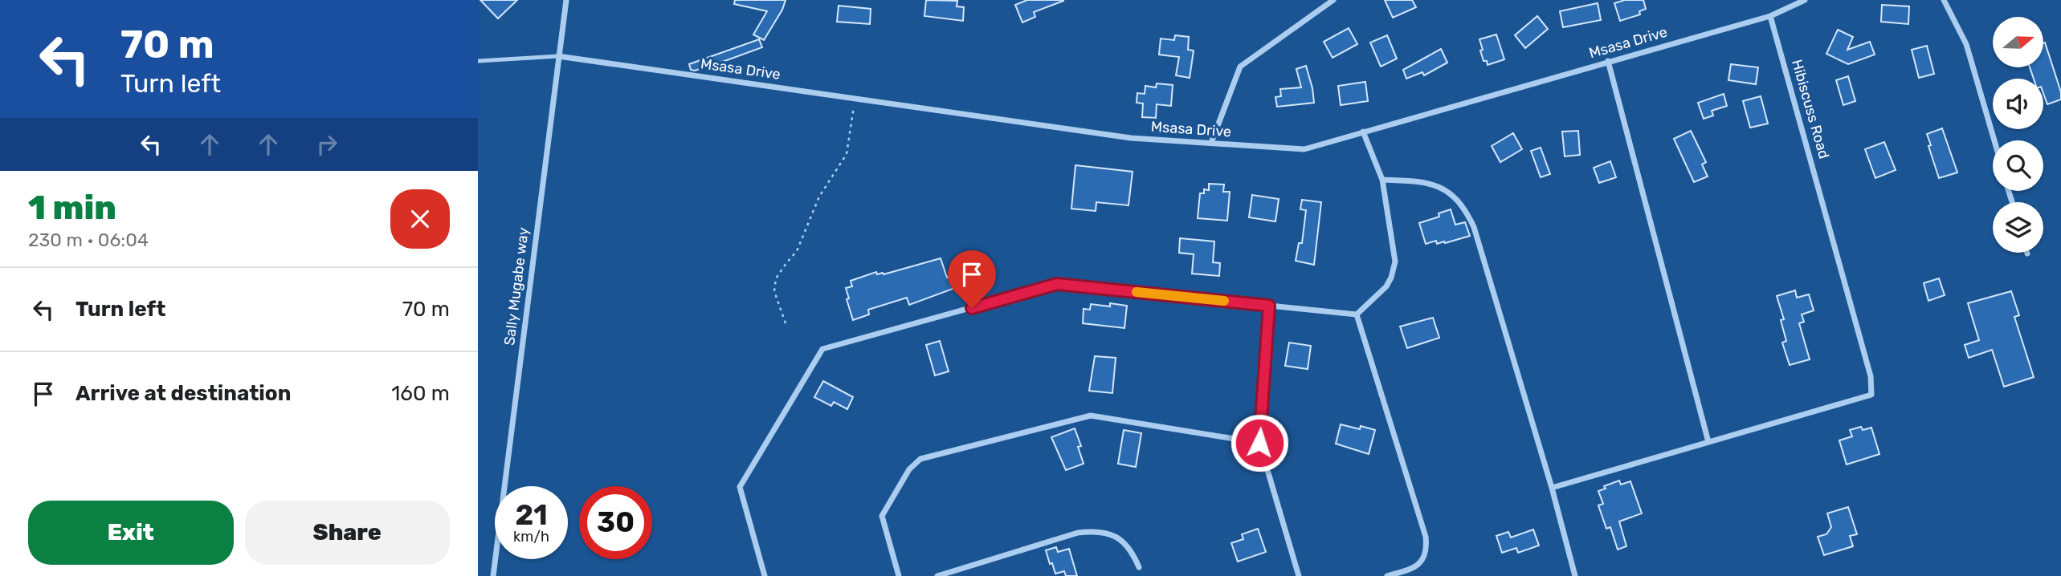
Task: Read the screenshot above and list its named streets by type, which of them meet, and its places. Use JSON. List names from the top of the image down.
{
  "streets": {
    "street": ["Msasa Drive", "Hibiscuss Road", "Sally Mugabe way"]
  },
  "crossings": [
    ["Msasa Drive", "Hibiscuss Road"],
    ["Msasa Drive", "Sally Mugabe way"]
  ],
  "north": "right",
  "page": {
    "turn": ["70 m", "Turn left"],
    "heading": ["1 min", "230 m · 06:04"],
    "list": [
      {
        "name": "Turn left",
        "value": "70 m"
      },
      {
        "name": "Arrive at destination",
        "value": "160 m"
      }
    ],
    "speed": "21 km/h",
    "limit": "30",
    "buttons": ["Exit", "Share"]
  }
}
